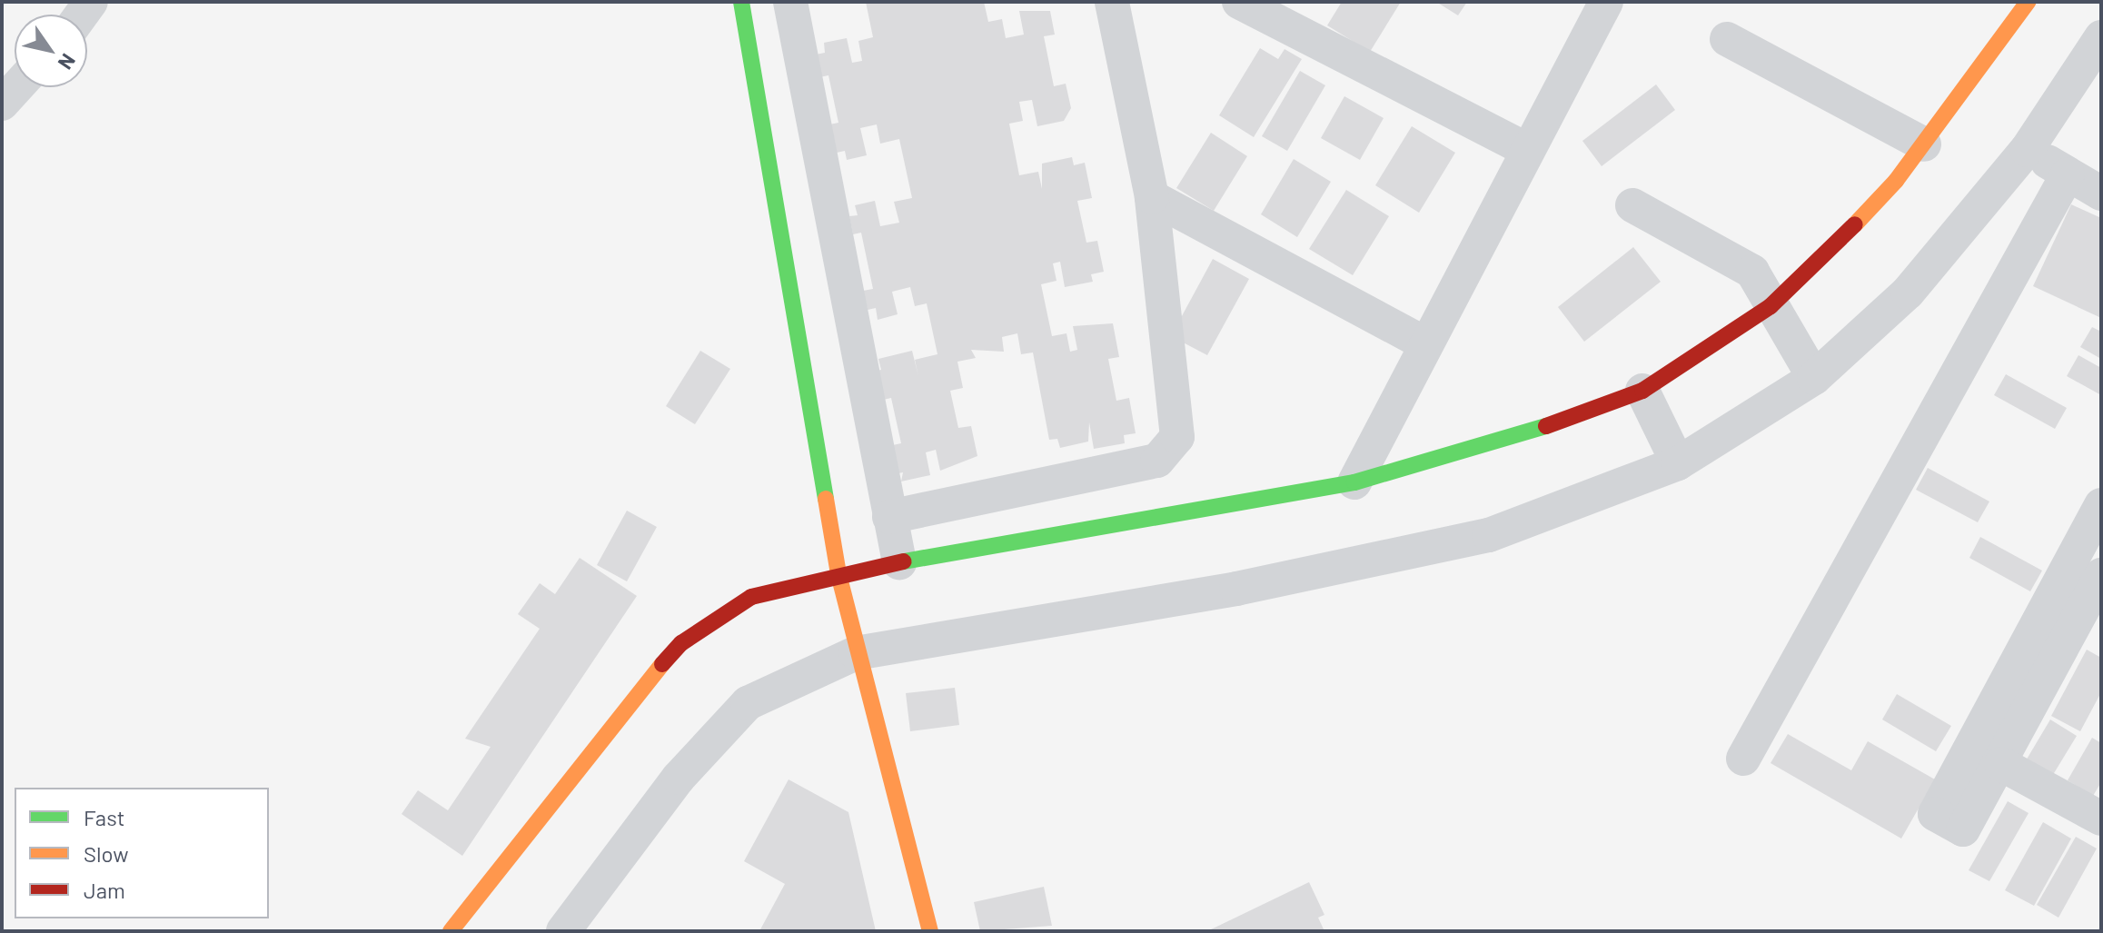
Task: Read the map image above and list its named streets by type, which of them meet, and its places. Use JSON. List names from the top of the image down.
{
  "legend": ["Fast", "Slow", "Jam"],
  "north": "bottom right"
}
